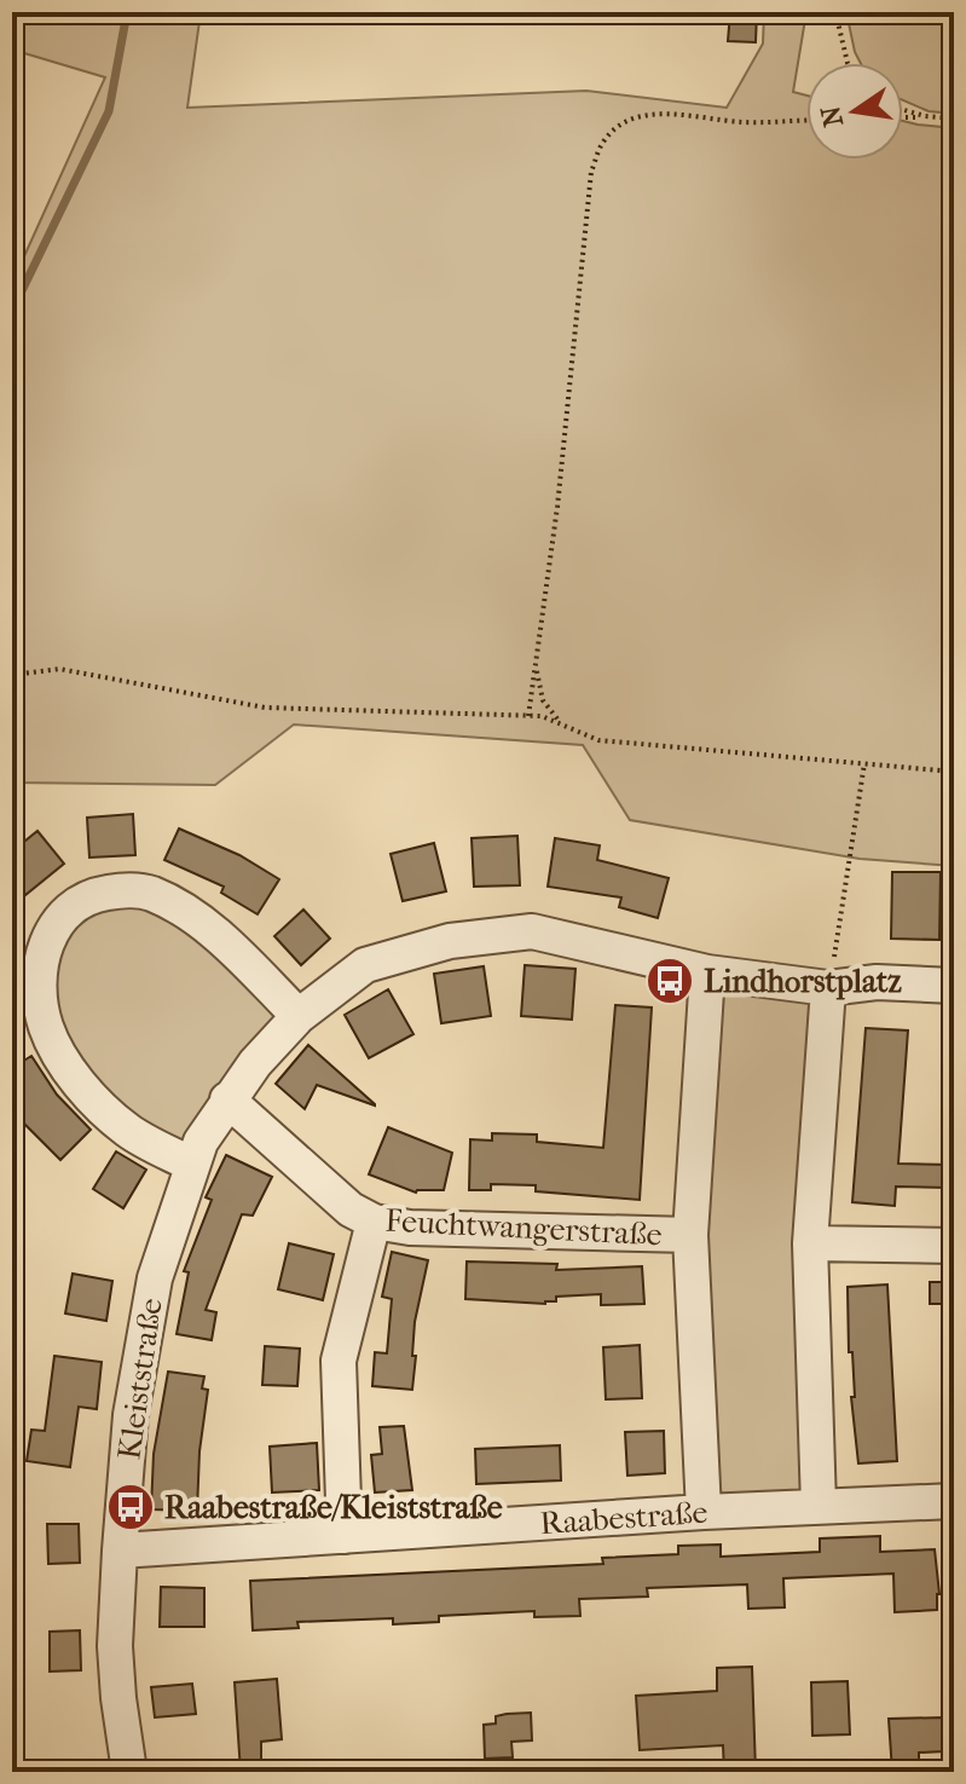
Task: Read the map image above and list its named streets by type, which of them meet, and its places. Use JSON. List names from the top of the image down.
{
  "streets": {
    "street": ["Feuchtwangerstraße", "Kleiststraße", "Raabestraße"]
  },
  "crossings": [
    ["Feuchtwangerstraße", "Kleiststraße"],
    ["Kleiststraße", "Raabestraße"]
  ],
  "places": {
    "bus stop": ["Lindhorstplatz", "Raabestraße/Kleiststraße"]
  },
  "north": "left"
}
